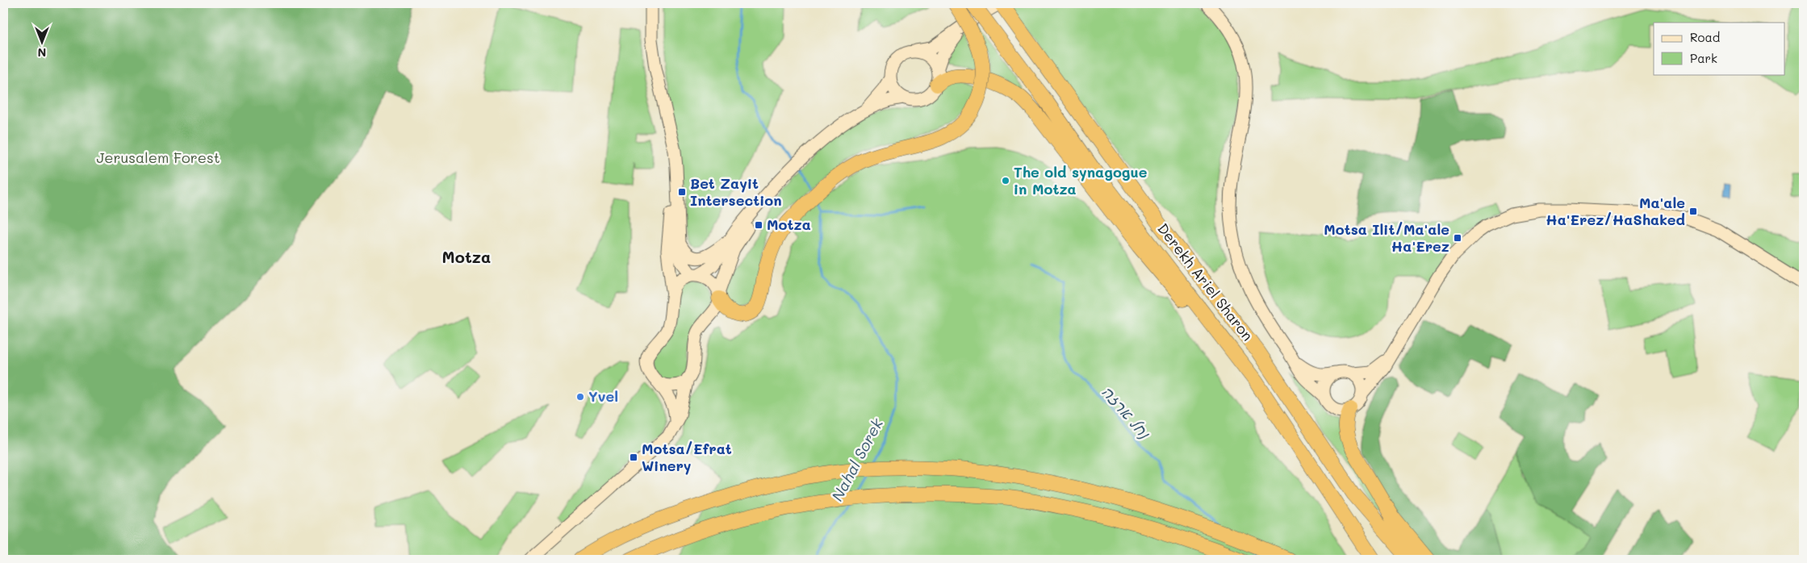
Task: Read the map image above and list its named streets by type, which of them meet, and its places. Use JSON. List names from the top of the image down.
{
  "streets": {
    "highway": ["Derekh Ariel Sharon"]
  },
  "districts": ["Motza"],
  "water": ["נחל ארזה", "Nahal Sorek"],
  "parks": ["Jerusalem Forest"],
  "places": {
    "other": ["The old synagogue in Motza", "Yvel"],
    "transit": [
      "Bet Zayit Intersection",
      "Ma'ale Ha'Erez/HaShaked",
      "Motza",
      "Motsa Ilit/Ma'ale Ha'Erez",
      "Motsa/Efrat Winery"
    ]
  },
  "legend": ["Road", "Park"],
  "north": "bottom"
}
